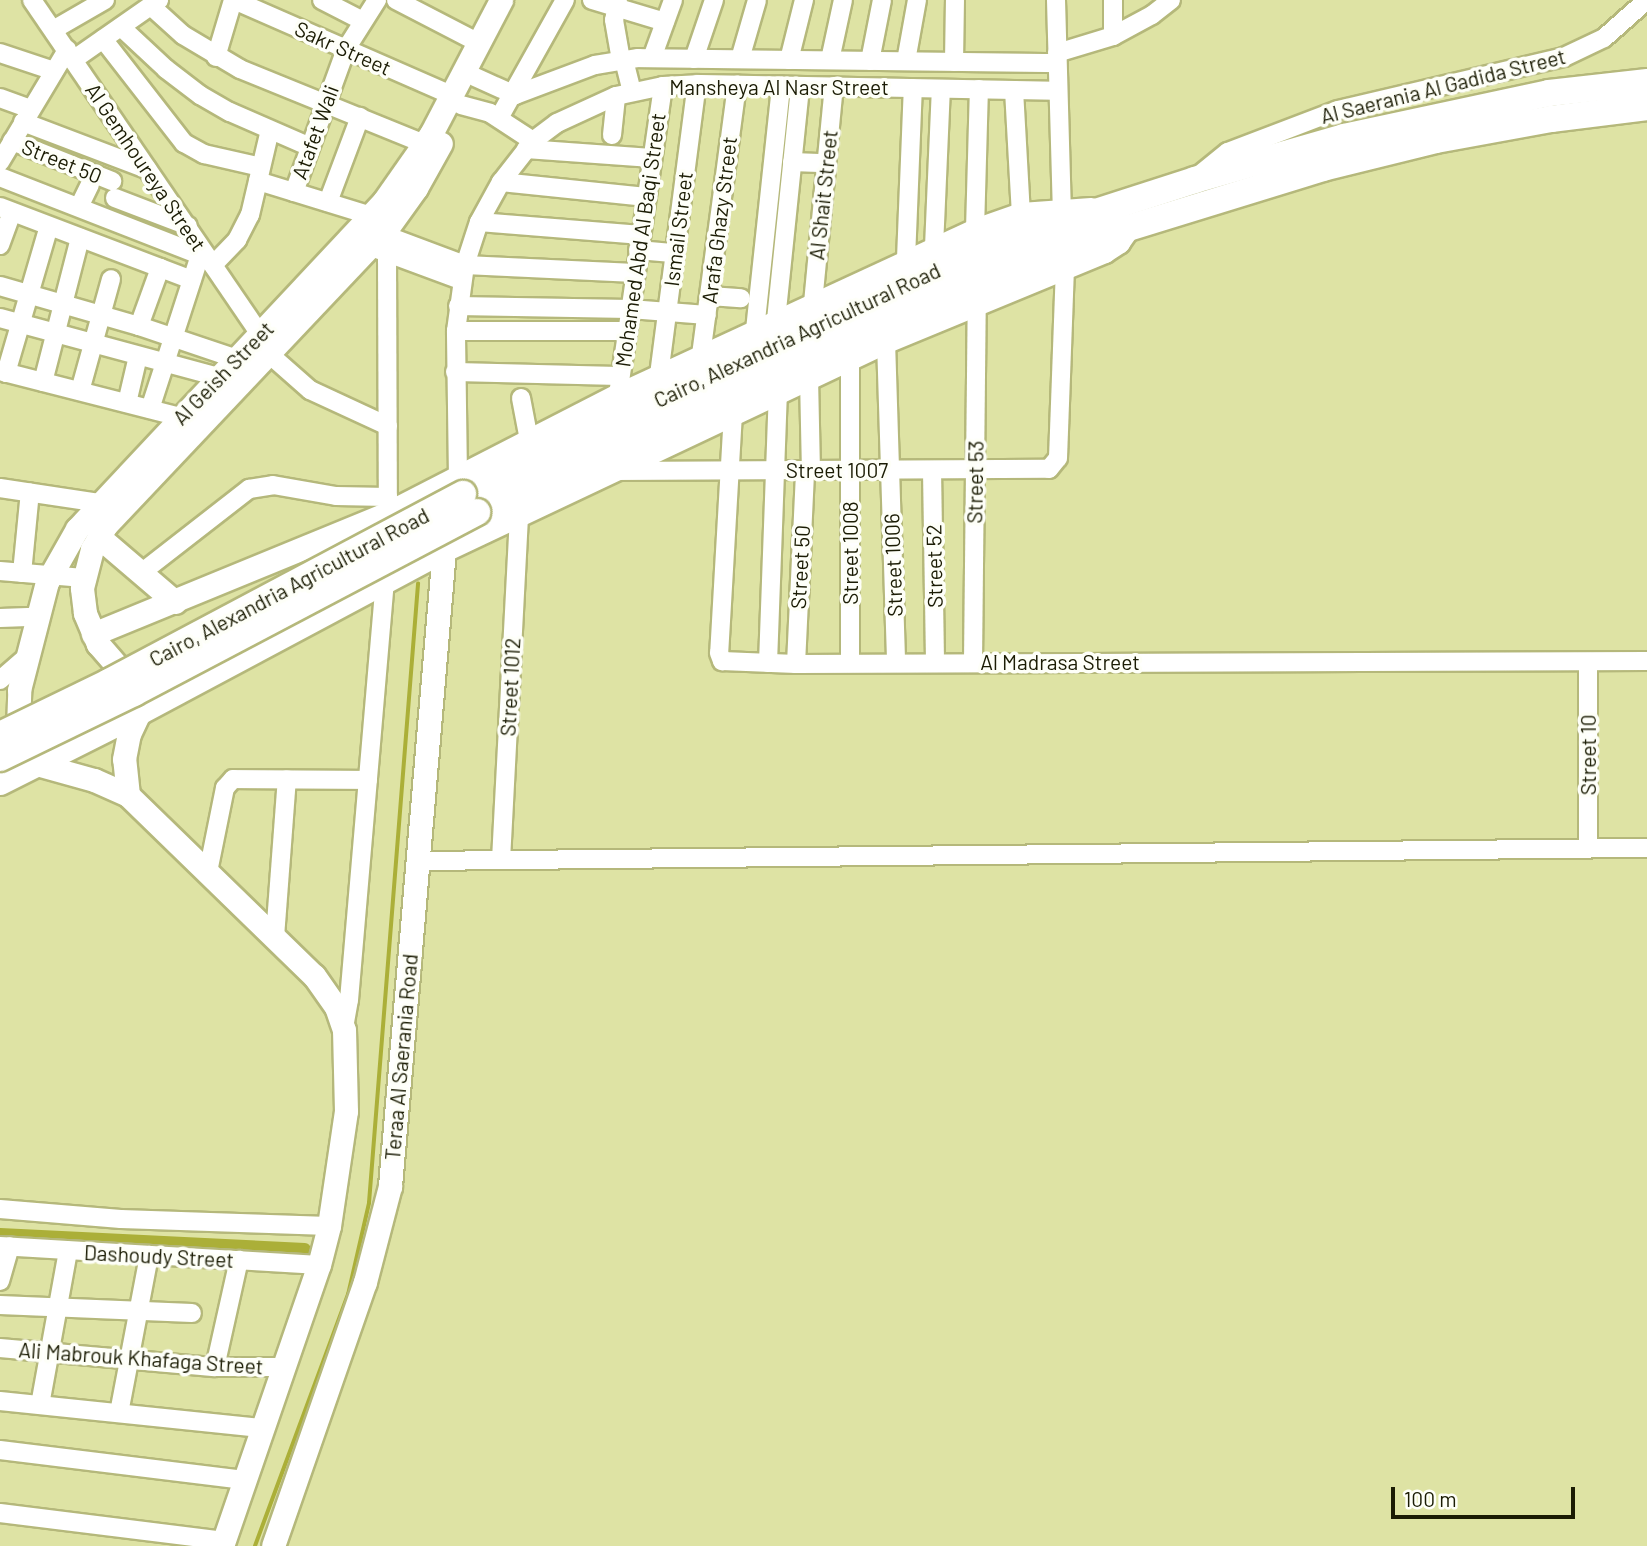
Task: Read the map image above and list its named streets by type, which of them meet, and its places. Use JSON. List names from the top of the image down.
{
  "streets": {
    "highway": ["Cairo, Alexandria Agricultural Road"],
    "main road": ["Al Geish Street", "Teraa Al Saerania Road"],
    "street": [
      "Sakr Street",
      "Al Saerania Al Gadida Street",
      "Mansheya Al Nasr Street",
      "Atafet Wali",
      "Street 50",
      "Al Gemhoureya Street",
      "Al Shait Street",
      "Arafa Ghazy Street",
      "Ismail Street",
      "Mohamed Abd Al Baqi Street",
      "Street 1007",
      "Street 53",
      "Street 1008",
      "Street 1006",
      "Street 52",
      "Al Madrasa Street",
      "Street 1012",
      "Street 10",
      "Dashoudy Street",
      "Ali Mabrouk Khafaga Street"
    ]
  },
  "crossings": [
    ["Sakr Street", "Mansheya Al Nasr Street"],
    ["Sakr Street", "Atafet Wali"],
    ["Sakr Street", "Al Geish Street"],
    ["Al Saerania Al Gadida Street", "Cairo, Alexandria Agricultural Road"],
    ["Mansheya Al Nasr Street", "Al Shait Street"],
    ["Mansheya Al Nasr Street", "Arafa Ghazy Street"],
    ["Mansheya Al Nasr Street", "Ismail Street"],
    ["Mansheya Al Nasr Street", "Mohamed Abd Al Baqi Street"],
    ["Mansheya Al Nasr Street", "Cairo, Alexandria Agricultural Road"],
    ["Street 50", "Al Gemhoureya Street"],
    ["Street 50", "Street 1007"],
    ["Street 50", "Al Madrasa Street"],
    ["Al Gemhoureya Street", "Al Geish Street"],
    ["Street 1007", "Street 53"],
    ["Street 1007", "Street 1008"],
    ["Street 1007", "Street 1006"],
    ["Street 1007", "Street 52"],
    ["Street 1007", "Al Madrasa Street"],
    ["Street 53", "Al Madrasa Street"],
    ["Street 1008", "Al Madrasa Street"],
    ["Street 1006", "Al Madrasa Street"],
    ["Street 52", "Al Madrasa Street"],
    ["Al Madrasa Street", "Street 10"]
  ],
  "scale_bar": "100 m"
}
